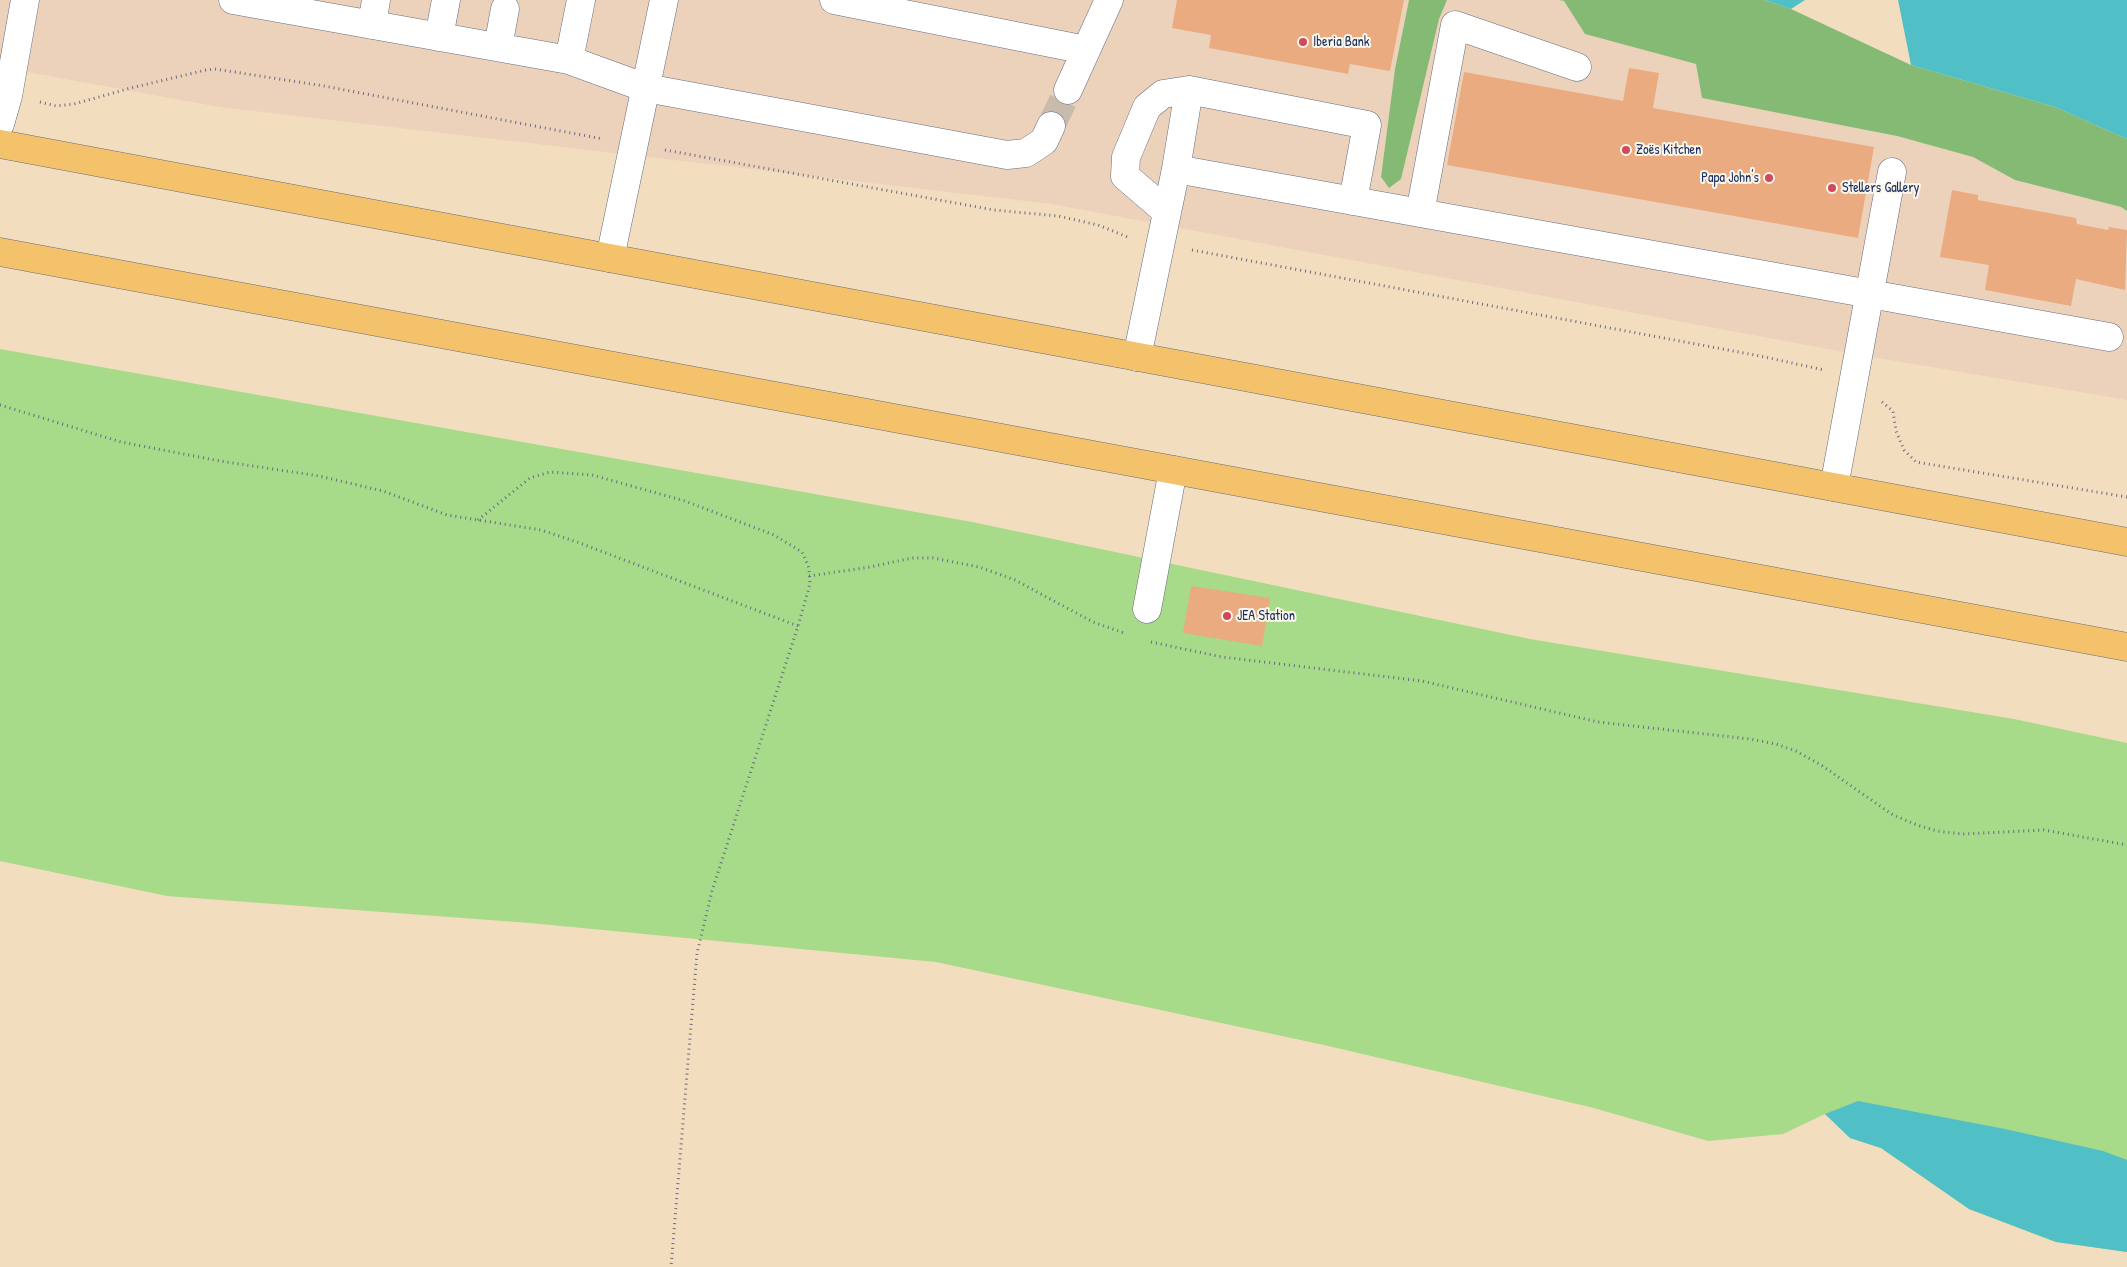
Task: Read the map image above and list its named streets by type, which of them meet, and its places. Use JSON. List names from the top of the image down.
{
  "places": [
    "Iberia Bank",
    "Zoës Kitchen",
    "Papa John's",
    "Stellers Gallery",
    "JEA Station"
  ]
}
